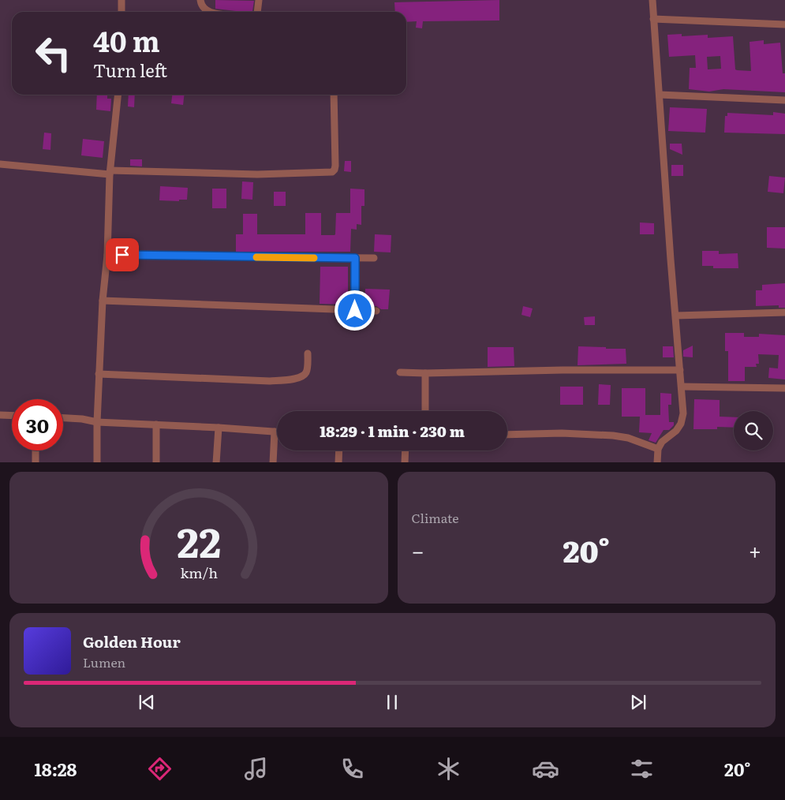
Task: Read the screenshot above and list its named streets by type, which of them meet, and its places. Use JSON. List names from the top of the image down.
{
  "page": {
    "turn": ["40 m", "Turn left"],
    "limit": "30",
    "trip": "18:29 · 1 min · 230 m",
    "tile": "Climate",
    "heat": ["−", "20°", "+"],
    "song": ["Golden Hour", "Lumen"],
    "tabs": ["18:28", "20°"],
    "gauge": ["22", "km/h"]
  }
}
